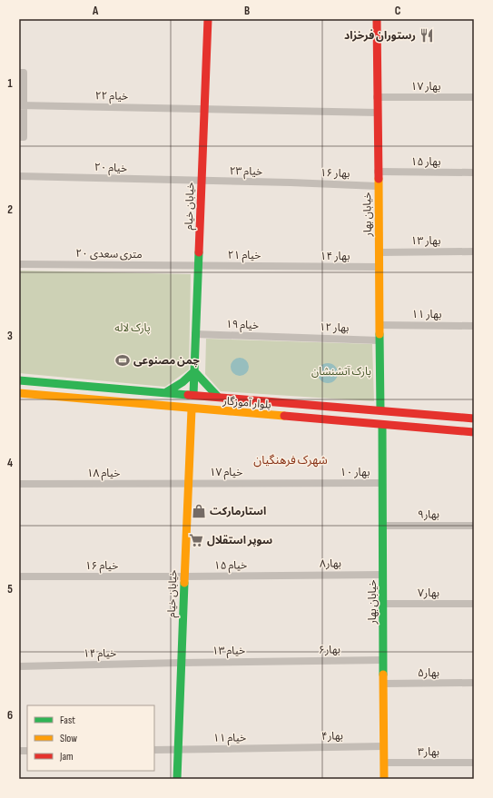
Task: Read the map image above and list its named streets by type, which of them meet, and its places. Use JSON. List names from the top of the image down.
{
  "streets": {
    "main road": ["خیابان خیام", "خیابان بهار", "بلوار آموزگار"],
    "street": [
      "بهار ۱۷",
      "خیام ۲۲",
      "بهار ۱۵",
      "خیام ۲۰",
      "خیام ۲۳",
      "بهار ۱۶",
      "بهار ۱۳",
      "۲۰ متری سعدی",
      "خیام ۲۱",
      "بهار ۱۴",
      "بهار ۱۱",
      "خیام ۱۹",
      "بهار ۱۲",
      "خیام ۱۷",
      "بهار ۱۰",
      "خیام ۱۸",
      "بهار۹",
      "بهار۸",
      "خیام ۱۶",
      "خیام ۱۵",
      "بهار۷",
      "بهار۶",
      "خیام ۱۳",
      "خیام ۱۴",
      "بهار۵",
      "بهار۴",
      "خیام ۱۱",
      "بهار۳"
    ]
  },
  "crossings": [
    ["بهار ۱۷", "خیابان بهار"],
    ["خیام ۲۲", "خیابان خیام"],
    ["خیام ۲۲", "خیابان بهار"],
    ["بهار ۱۵", "خیابان بهار"],
    ["خیام ۲۰", "خیام ۲۳"],
    ["خیام ۲۰", "خیابان خیام"],
    ["خیام ۲۳", "بهار ۱۶"],
    ["خیام ۲۳", "خیابان خیام"],
    ["بهار ۱۶", "خیابان بهار"],
    ["خیابان خیام", "۲۰ متری سعدی"],
    ["خیابان خیام", "خیام ۲۱"],
    ["خیابان خیام", "خیام ۱۹"],
    ["خیابان خیام", "بلوار آموزگار"],
    ["خیابان خیام", "خیام ۱۷"],
    ["خیابان خیام", "خیام ۱۸"],
    ["خیابان خیام", "خیام ۱۶"],
    ["خیابان خیام", "خیام ۱۵"],
    ["خیابان خیام", "خیام ۱۳"],
    ["خیابان خیام", "خیام ۱۴"],
    ["خیابان خیام", "خیام ۱۱"],
    ["خیابان بهار", "بهار ۱۳"],
    ["خیابان بهار", "بهار ۱۴"],
    ["خیابان بهار", "بهار ۱۱"],
    ["خیابان بهار", "بهار ۱۲"],
    ["خیابان بهار", "بلوار آموزگار"],
    ["خیابان بهار", "بهار ۱۰"],
    ["خیابان بهار", "بهار۹"],
    ["خیابان بهار", "بهار۸"],
    ["خیابان بهار", "بهار۷"],
    ["خیابان بهار", "بهار۶"],
    ["خیابان بهار", "بهار۵"],
    ["خیابان بهار", "بهار۴"],
    ["خیابان بهار", "بهار۳"],
    ["۲۰ متری سعدی", "خیام ۲۱"],
    ["خیام ۲۱", "بهار ۱۴"],
    ["خیام ۱۹", "بهار ۱۲"],
    ["خیام ۱۷", "بهار ۱۰"],
    ["خیام ۱۷", "خیام ۱۸"],
    ["بهار۸", "خیام ۱۵"],
    ["خیام ۱۶", "خیام ۱۵"],
    ["بهار۶", "خیام ۱۳"],
    ["خیام ۱۳", "خیام ۱۴"],
    ["بهار۴", "خیام ۱۱"]
  ],
  "districts": ["شهرک فرهنگیان"],
  "parks": ["پارک لاله", "پارک آتشنشان"],
  "places": {
    "restaurant": ["رستوران فرخزاد"],
    "sports": ["چمن مصنوعی"],
    "shop": ["استارمارکت"],
    "supermarket": ["سوپر استقلال"]
  },
  "legend": ["Fast", "Slow", "Jam"],
  "grid": {
    "columns": ["A", "B", "C"],
    "rows": [
      "1",
      "2",
      "3",
      "4",
      "5",
      "6"
    ]
  }
}
